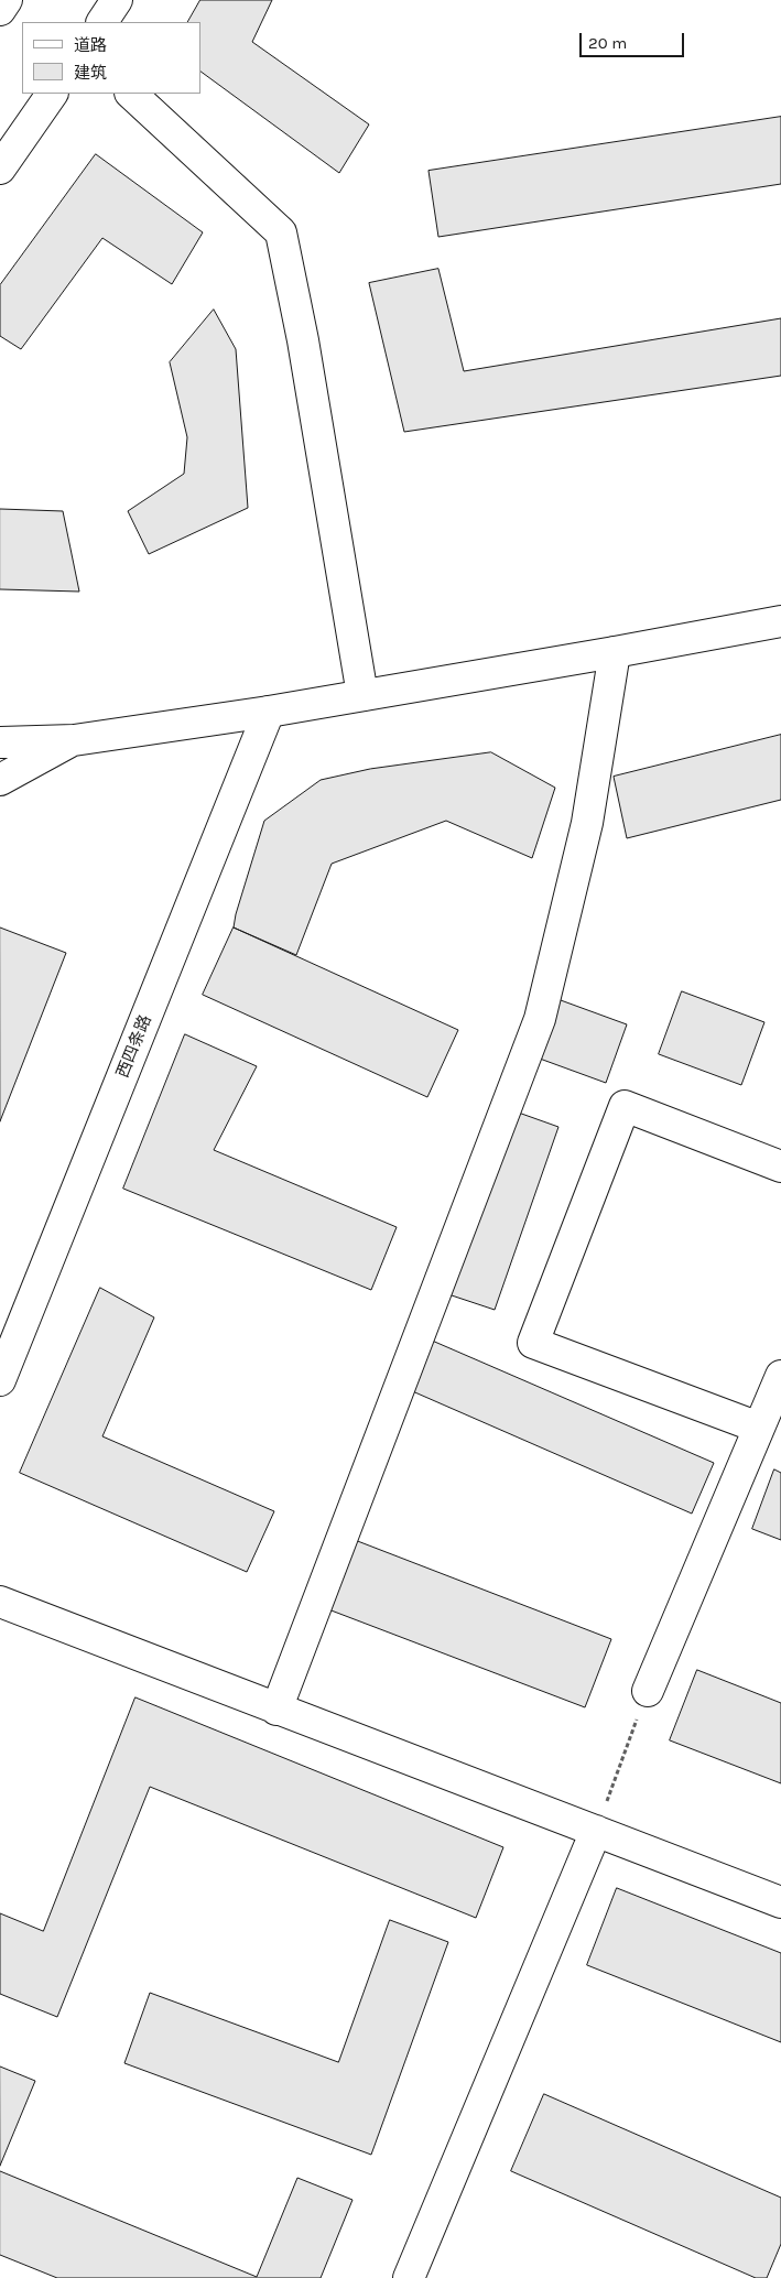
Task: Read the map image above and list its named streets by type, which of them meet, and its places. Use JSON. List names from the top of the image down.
{
  "streets": {
    "street": ["西四条路"]
  },
  "legend": ["道路", "建筑"],
  "scale_bar": "20 m"
}
